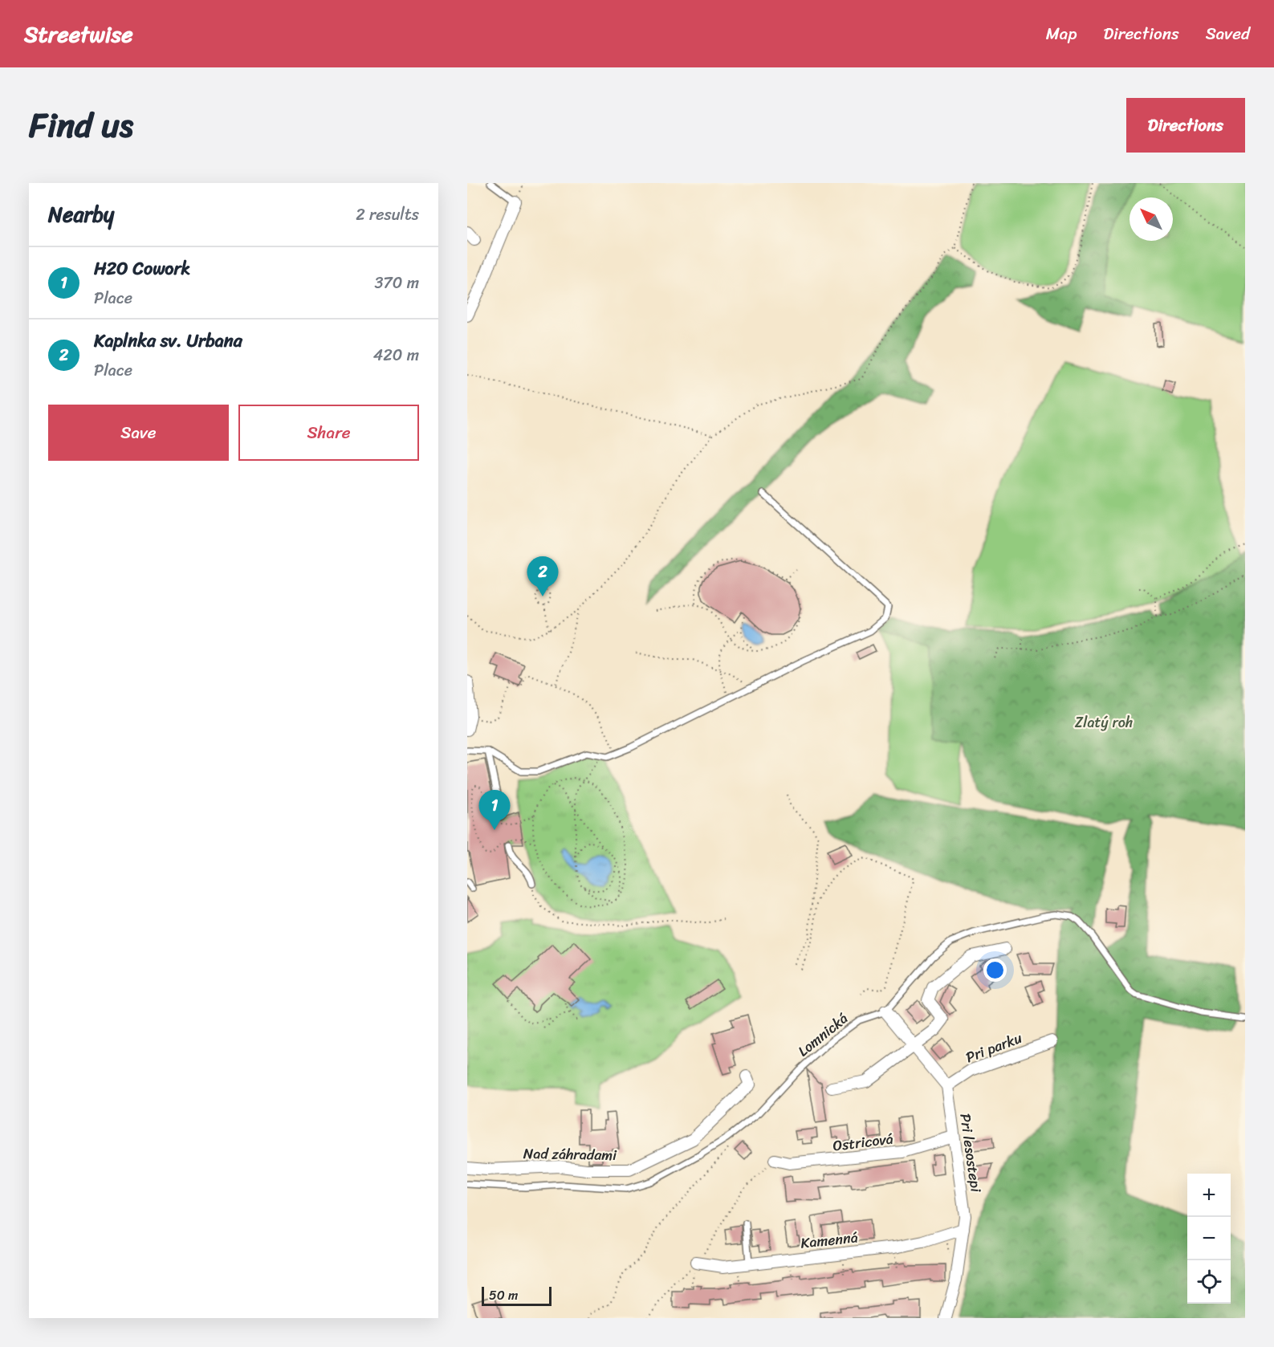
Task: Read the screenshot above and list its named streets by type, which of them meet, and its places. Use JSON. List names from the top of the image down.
{
  "streets": {
    "street": [
      "Pri parku",
      "Ostricová",
      "Pri lesostepi",
      "Nad záhradami",
      "Kamenná"
    ],
    "lane": ["Lomnická"]
  },
  "crossings": [
    ["Pri parku", "Pri lesostepi"],
    ["Ostricová", "Pri lesostepi"],
    ["Pri lesostepi", "Kamenná"]
  ],
  "parks": ["Zlatý roh"],
  "scale_bar": "50 m",
  "north": "top left",
  "page": {
    "header": "Streetwise",
    "nav": ["Map", "Directions", "Saved"],
    "title": "Find us",
    "buttons": [
      "Directions",
      ["Save", "Share"]
    ],
    "heading": ["Nearby", "2 results"],
    "list": [
      {
        "mark": "1",
        "name": "H2O Cowork",
        "note": "Place",
        "value": "370 m"
      },
      {
        "mark": "2",
        "name": "Kaplnka sv. Urbana",
        "note": "Place",
        "value": "420 m"
      }
    ],
    "pins": ["2", "1"],
    "map_buttons": ["+", "−"],
    "scale": "50 m"
  }
}
